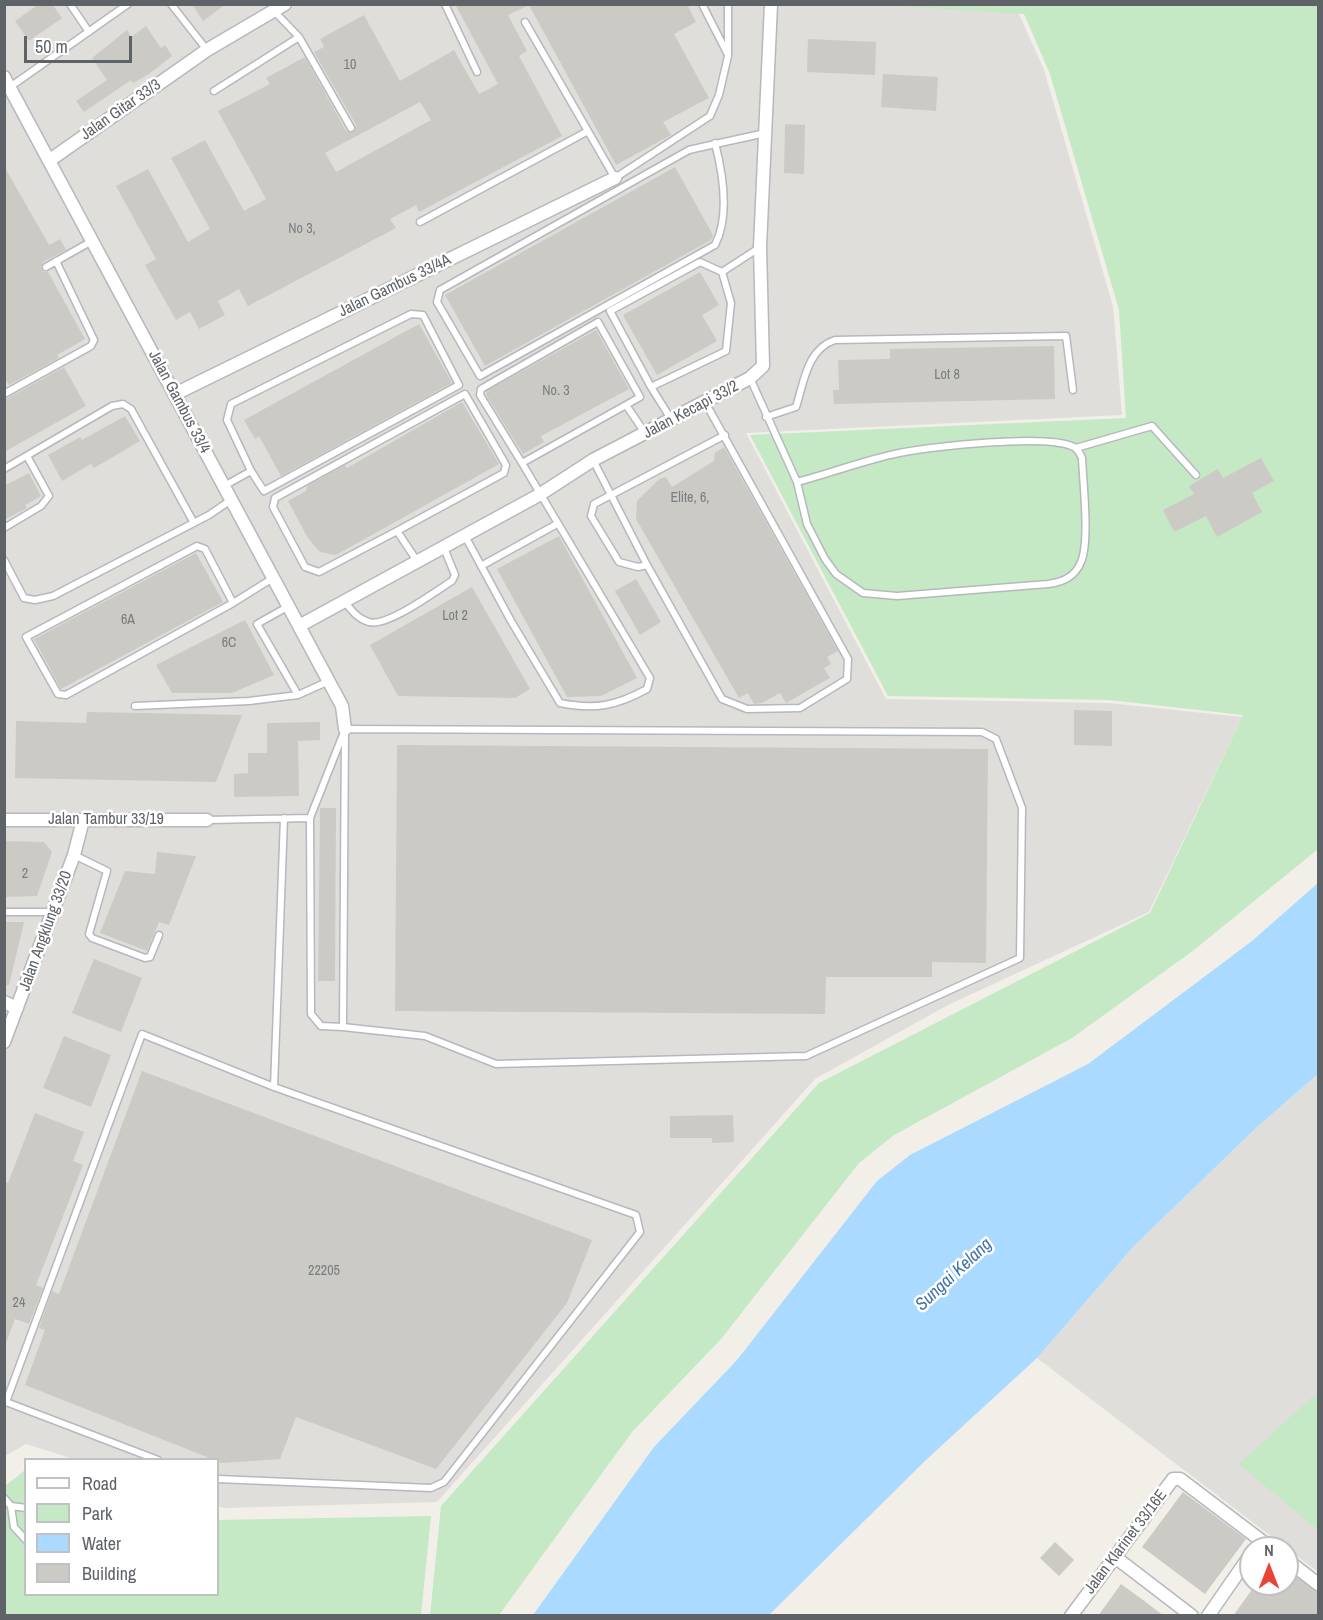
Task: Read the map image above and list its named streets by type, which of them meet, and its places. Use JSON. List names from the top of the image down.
{
  "streets": {
    "street": [
      "Jalan Gitar 33/3",
      "Jalan Gambus 33/4A",
      "Jalan Gambus 33/4",
      "Jalan Kecapi 33/2",
      "Jalan Tambur 33/19",
      "Jalan Angklung 33/20",
      "Jalan Klarinet 33/16E"
    ]
  },
  "crossings": [
    ["Jalan Gitar 33/3", "Jalan Gambus 33/4"],
    ["Jalan Gambus 33/4A", "Jalan Gambus 33/4"],
    ["Jalan Gambus 33/4", "Jalan Kecapi 33/2"],
    ["Jalan Tambur 33/19", "Jalan Angklung 33/20"]
  ],
  "water": ["Sungai Kelang"],
  "house_numbers": [
    "10",
    "No 3,",
    "Lot 8",
    "No. 3",
    "Elite, 6,",
    "Lot 2",
    "6A",
    "6C",
    "2",
    "22205",
    "24"
  ],
  "legend": [
    "Road",
    "Park",
    "Water",
    "Building"
  ],
  "scale_bar": "50 m",
  "north": "top"
}
